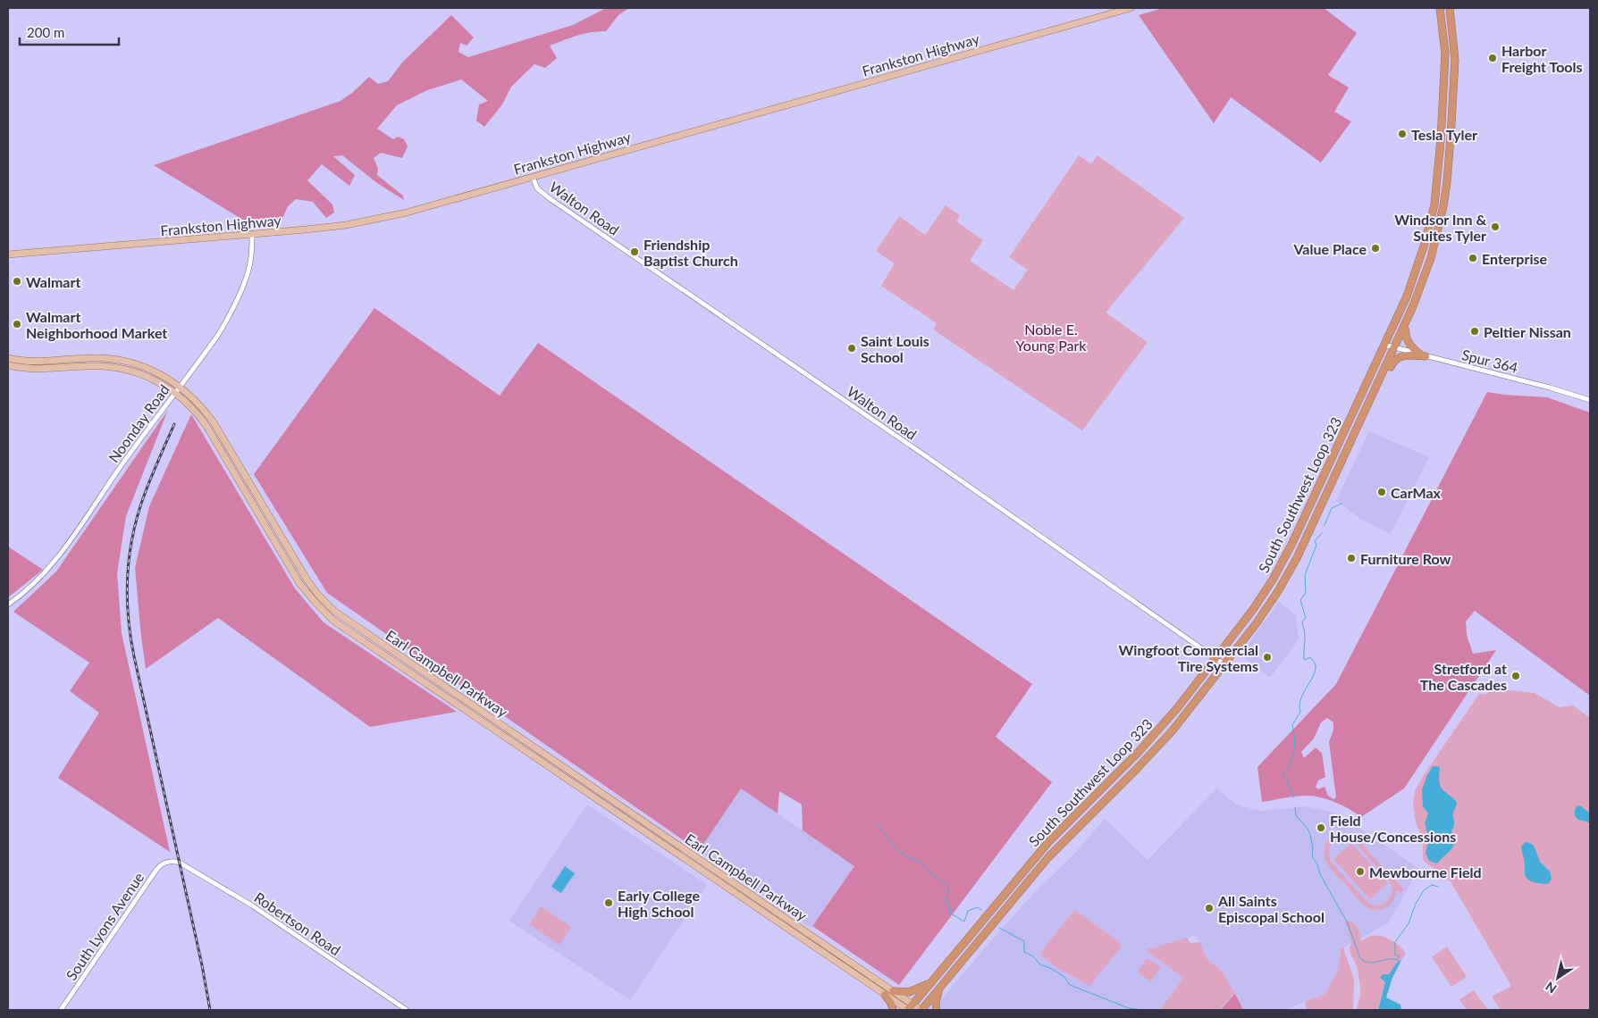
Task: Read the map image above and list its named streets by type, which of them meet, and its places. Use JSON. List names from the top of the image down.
{
  "streets": {
    "highway": ["South Southwest Loop 323"],
    "main road": ["Frankston Highway", "Earl Campbell Parkway"],
    "street": [
      "Walton Road",
      "Spur 364",
      "Noonday Road",
      "Robertson Road",
      "South Lyons Avenue"
    ]
  },
  "crossings": [
    ["Frankston Highway", "Walton Road"],
    ["Frankston Highway", "Noonday Road"],
    ["Walton Road", "South Southwest Loop 323"],
    ["Spur 364", "South Southwest Loop 323"],
    ["Noonday Road", "Earl Campbell Parkway"],
    ["South Southwest Loop 323", "Earl Campbell Parkway"],
    ["Robertson Road", "South Lyons Avenue"]
  ],
  "parks": ["Noble E. Young Park"],
  "places": [
    "Harbor Freight Tools",
    "Tesla Tyler",
    "Windsor Inn & Suites Tyler",
    "Value Place",
    "Friendship Baptist Church",
    "Enterprise",
    "Walmart",
    "Walmart Neighborhood Market",
    "Peltier Nissan",
    "Saint Louis School",
    "CarMax",
    "Furniture Row",
    "Wingfoot Commercial Tire Systems",
    "Stretford at The Cascades",
    "Field House/Concessions",
    "Mewbourne Field",
    "Early College High School",
    "All Saints Episcopal School"
  ],
  "scale_bar": "200 m",
  "north": "bottom left"
}
